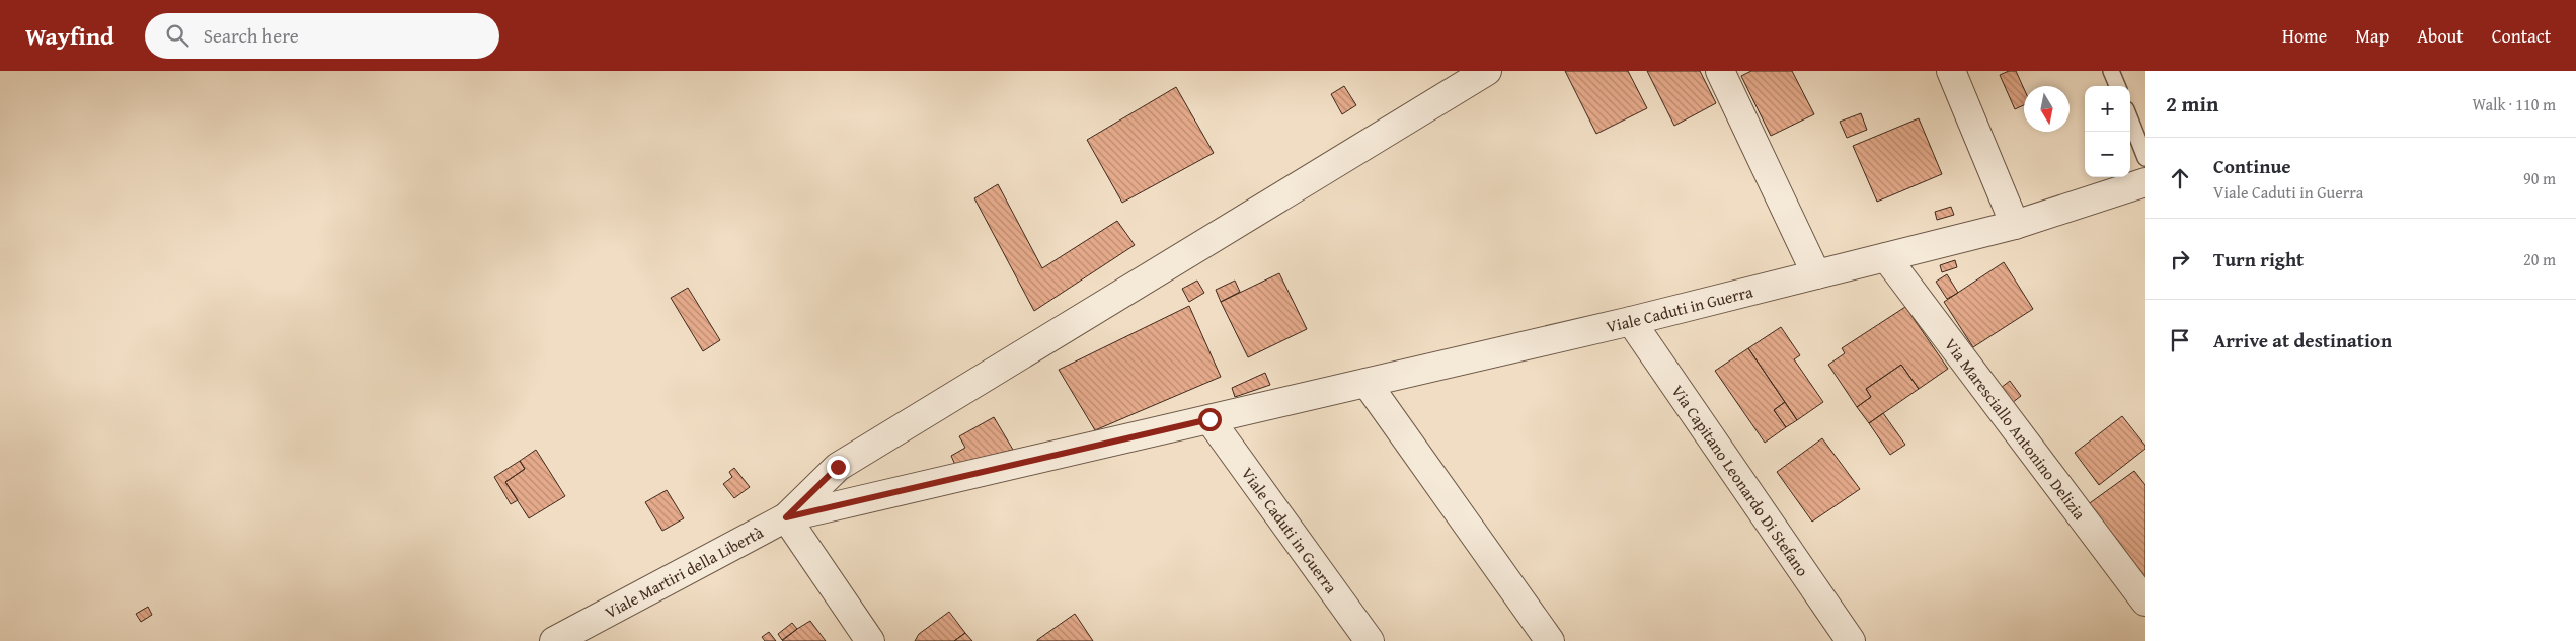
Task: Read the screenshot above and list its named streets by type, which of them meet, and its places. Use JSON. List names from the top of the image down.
{
  "streets": {
    "street": [
      "Viale Caduti in Guerra",
      "Via Maresciallo Antonino Delizia",
      "Via Capitano Leonardo Di Stefano",
      "Viale Martiri della Libertà"
    ]
  },
  "crossings": [
    ["Viale Caduti in Guerra", "Via Maresciallo Antonino Delizia"],
    ["Viale Caduti in Guerra", "Via Capitano Leonardo Di Stefano"],
    ["Viale Caduti in Guerra", "Viale Martiri della Libertà"]
  ],
  "north": "bottom",
  "page": {
    "header": "Wayfind",
    "search": "Search here",
    "nav": [
      "Home",
      "Map",
      "About",
      "Contact"
    ],
    "heading": ["2 min", "Walk · 110 m"],
    "map_buttons": ["+", "−"],
    "list": [
      ["Continue", "Viale Caduti in Guerra", "90 m"],
      ["Turn right", "20 m"],
      "Arrive at destination"
    ]
  }
}
